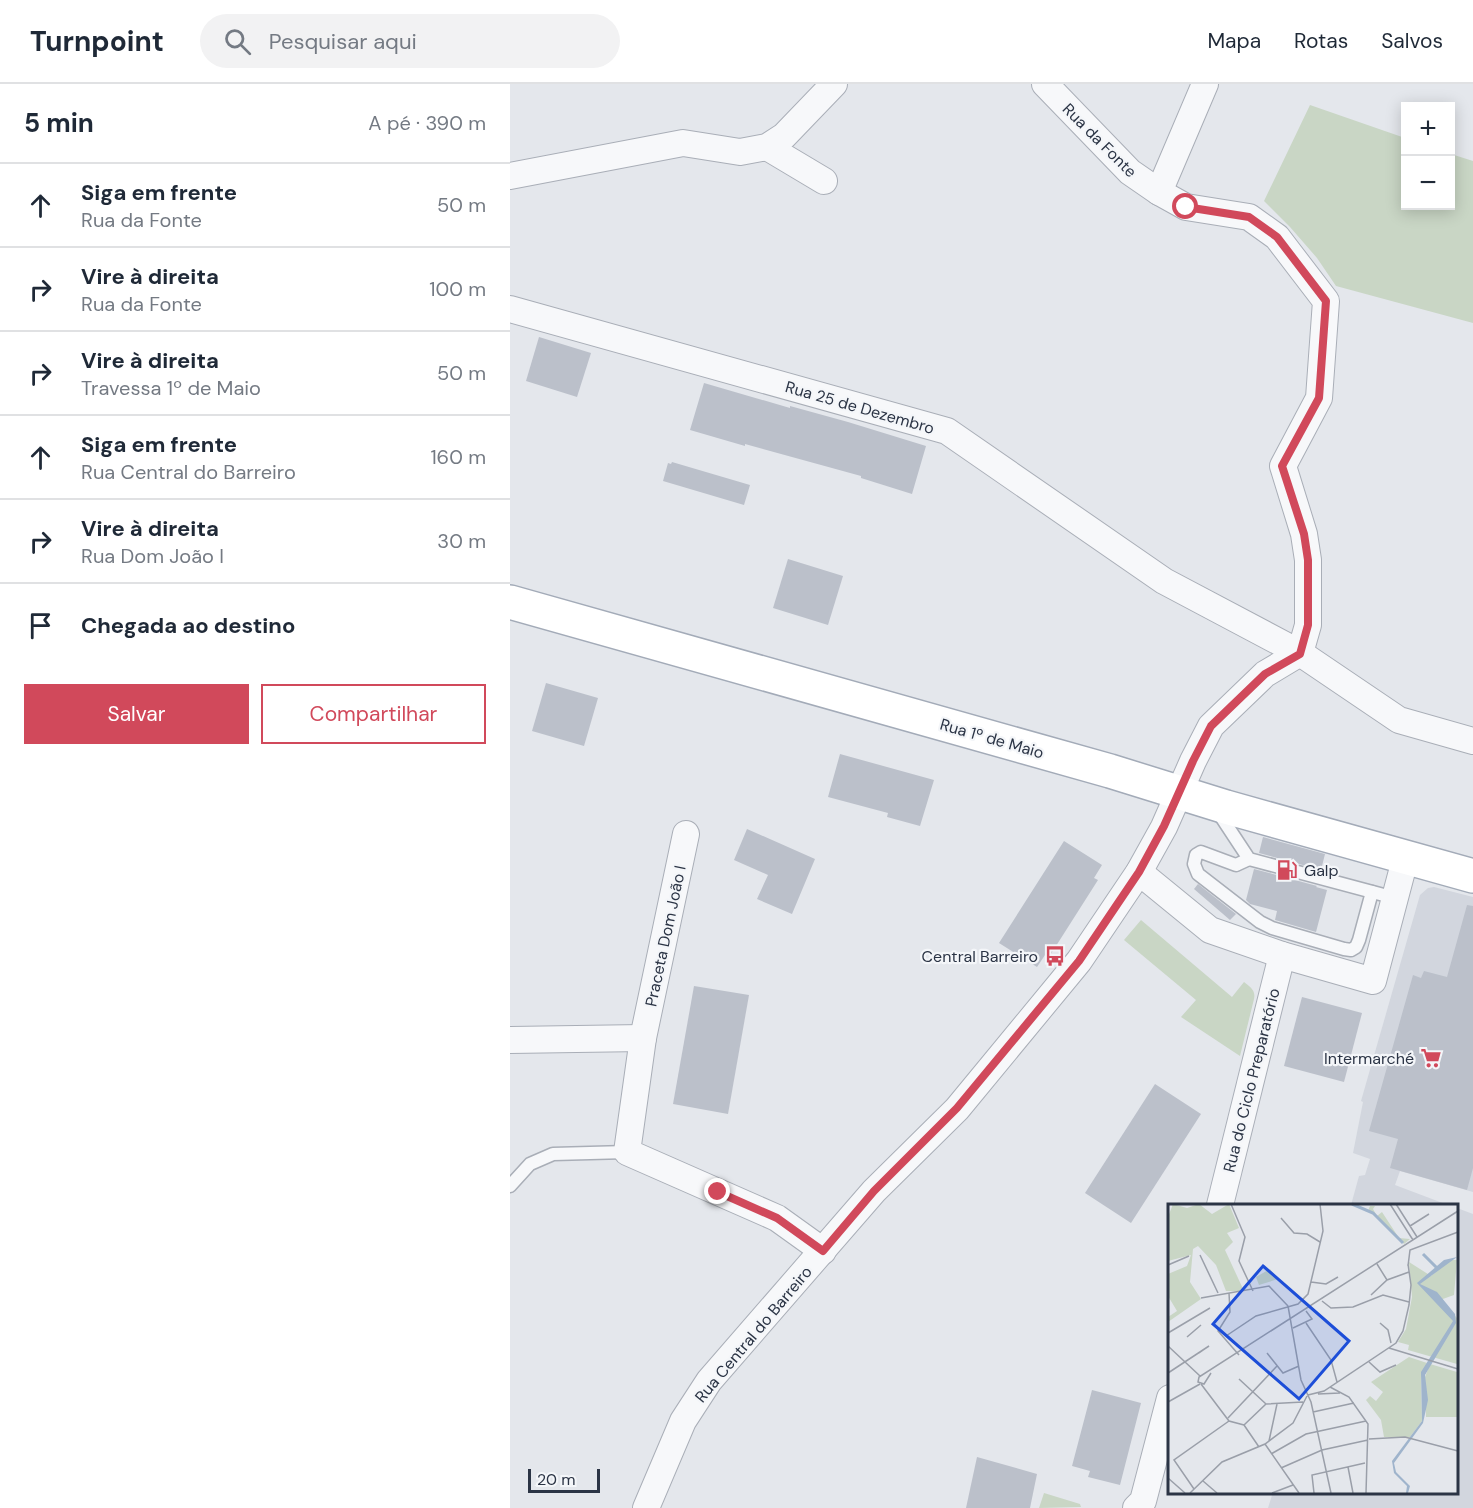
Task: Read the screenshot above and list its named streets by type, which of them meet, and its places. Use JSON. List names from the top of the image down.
{
  "streets": {
    "main road": ["Rua 1º de Maio"],
    "street": [
      "Rua da Fonte",
      "Rua 25 de Dezembro",
      "Praceta Dom João I",
      "Rua do Ciclo Preparatório",
      "Rua Central do Barreiro"
    ]
  },
  "crossings": [
    ["Rua da Fonte", "Rua 25 de Dezembro"],
    ["Rua da Fonte", "Rua Central do Barreiro"],
    ["Rua 25 de Dezembro", "Rua Central do Barreiro"],
    ["Rua 1º de Maio", "Rua Central do Barreiro"]
  ],
  "places": {
    "fuel station": ["Galp"],
    "bus stop": ["Central Barreiro"],
    "supermarket": ["Intermarché"]
  },
  "scale_bar": "20 m",
  "page": {
    "header": "Turnpoint",
    "search": "Pesquisar aqui",
    "nav": ["Mapa", "Rotas", "Salvos"],
    "heading": ["5 min", "A pé · 390 m"],
    "map_buttons": ["+", "−"],
    "list": [
      ["Siga em frente", "Rua da Fonte", "50 m"],
      ["Vire à direita", "Rua da Fonte", "100 m"],
      ["Vire à direita", "Travessa 1º de Maio", "50 m"],
      ["Siga em frente", "Rua Central do Barreiro", "160 m"],
      ["Vire à direita", "Rua Dom João I", "30 m"],
      "Chegada ao destino"
    ],
    "buttons": ["Salvar", "Compartilhar"],
    "scale": "20 m"
  }
}
